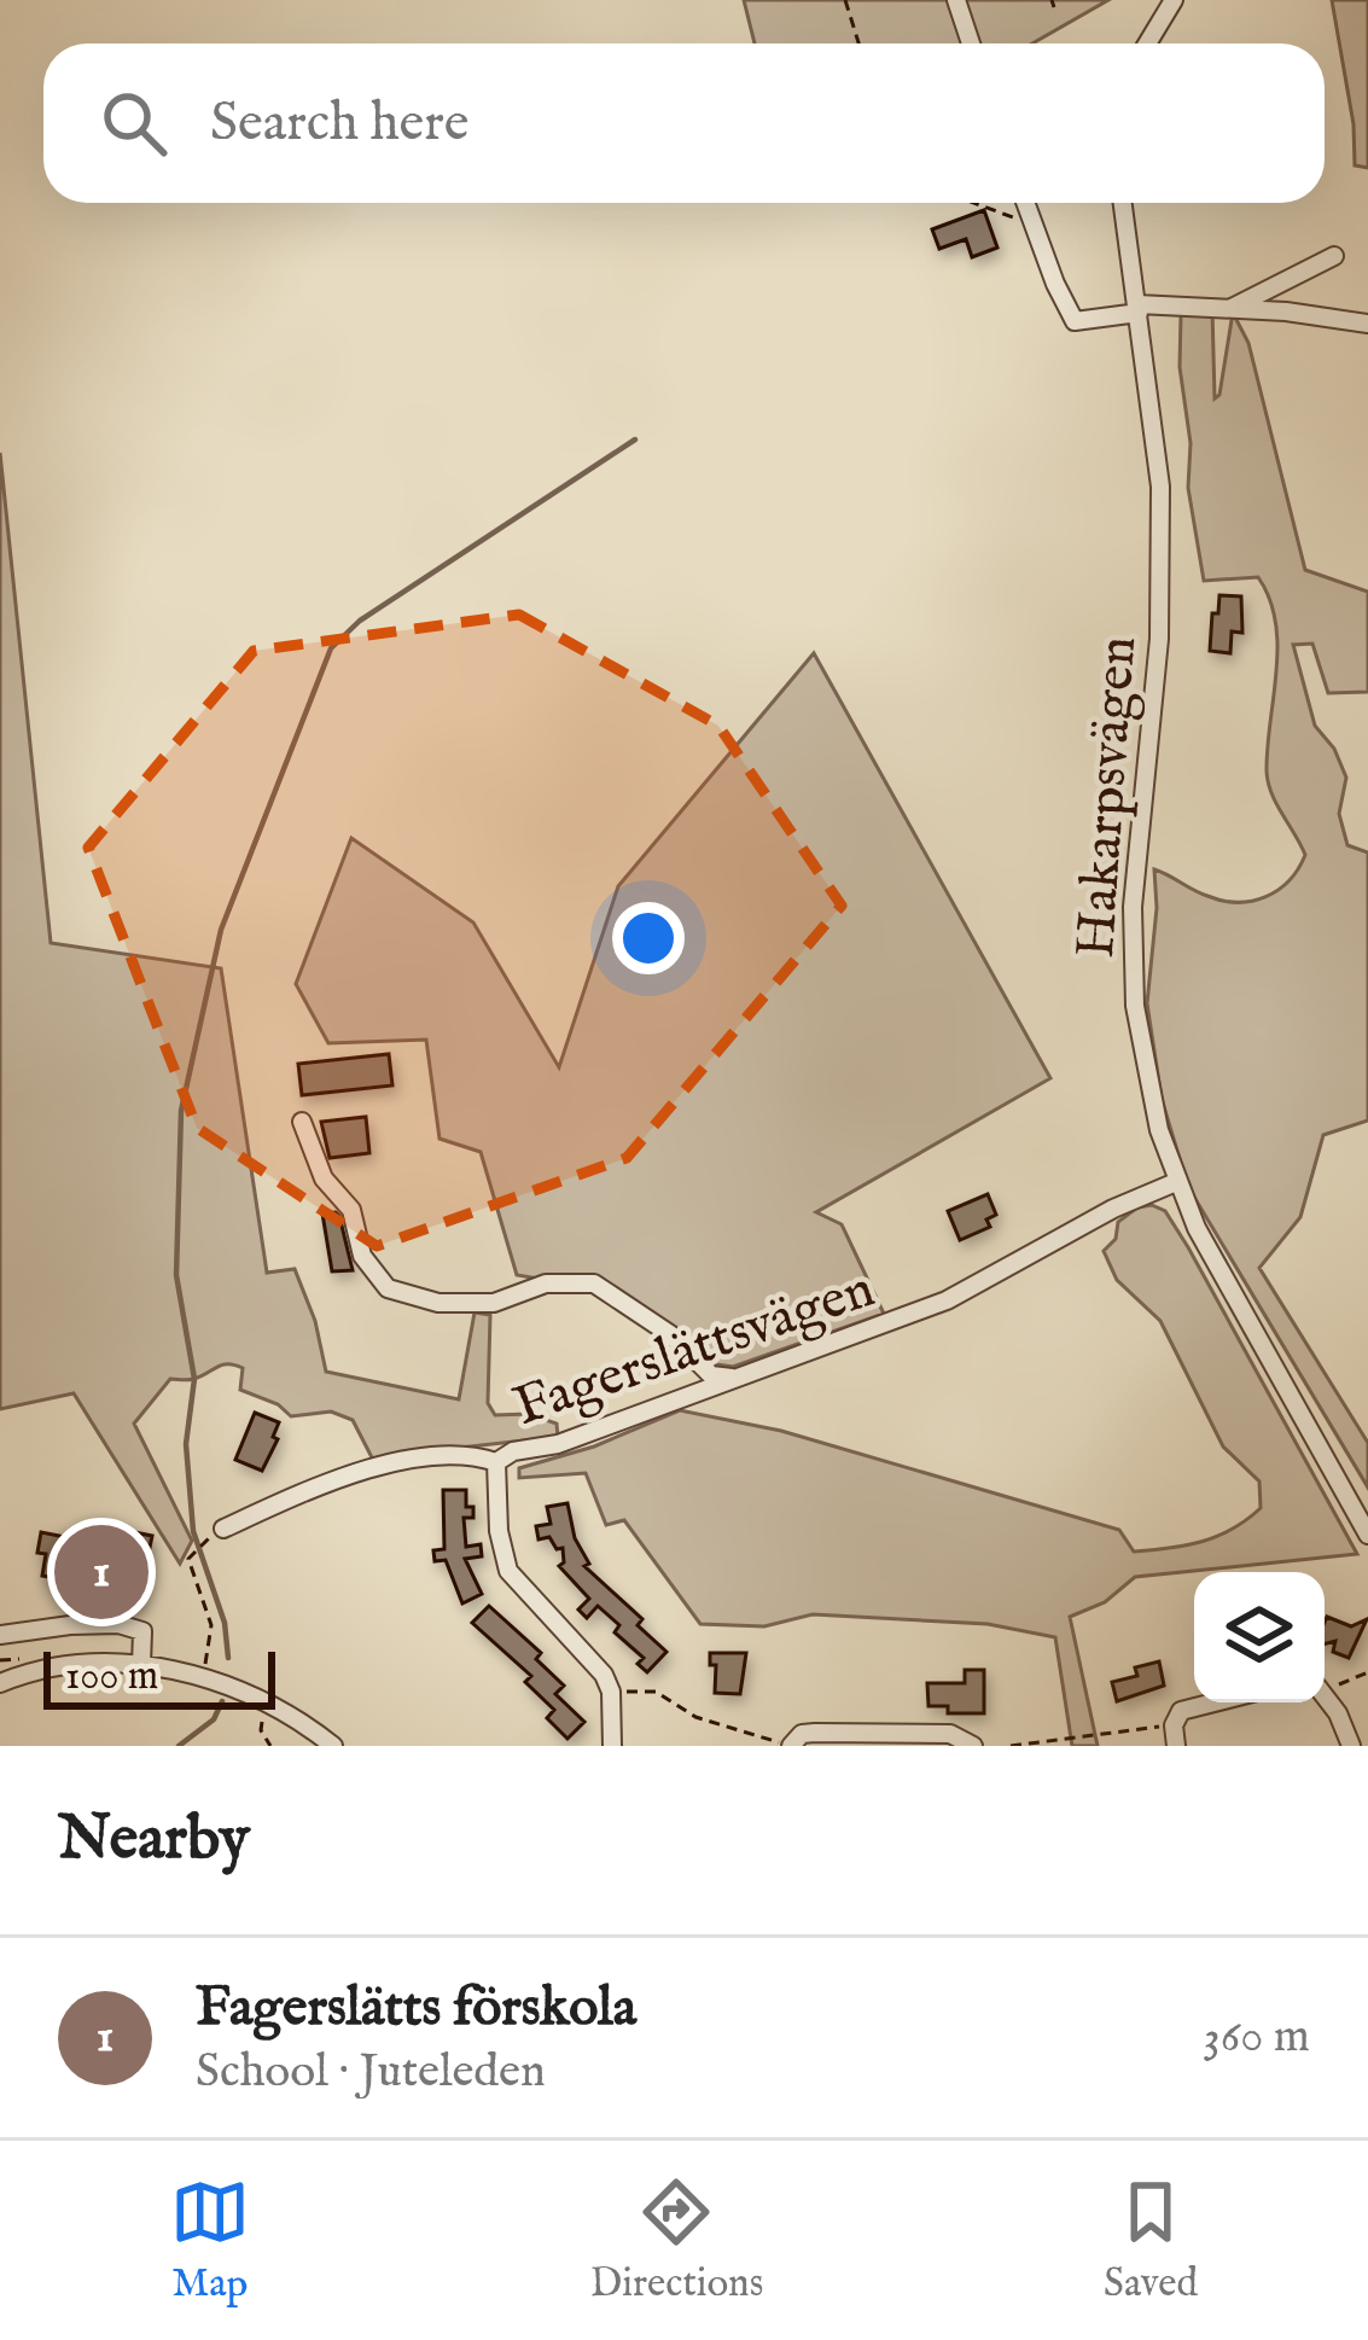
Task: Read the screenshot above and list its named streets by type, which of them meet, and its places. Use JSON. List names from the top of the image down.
{
  "streets": {
    "street": ["Hakarpsvägen", "Fagerslättsvägen"]
  },
  "crossings": [
    ["Hakarpsvägen", "Fagerslättsvägen"]
  ],
  "scale_bar": "100 m",
  "page": {
    "search": "Search here",
    "pins": "1",
    "scale": "100 m",
    "heading": "Nearby",
    "list": [
      {
        "mark": "1",
        "name": "Fagerslätts förskola",
        "note": "School · Juteleden",
        "value": "360 m"
      }
    ],
    "nav": ["Map", "Directions", "Saved"]
  }
}
